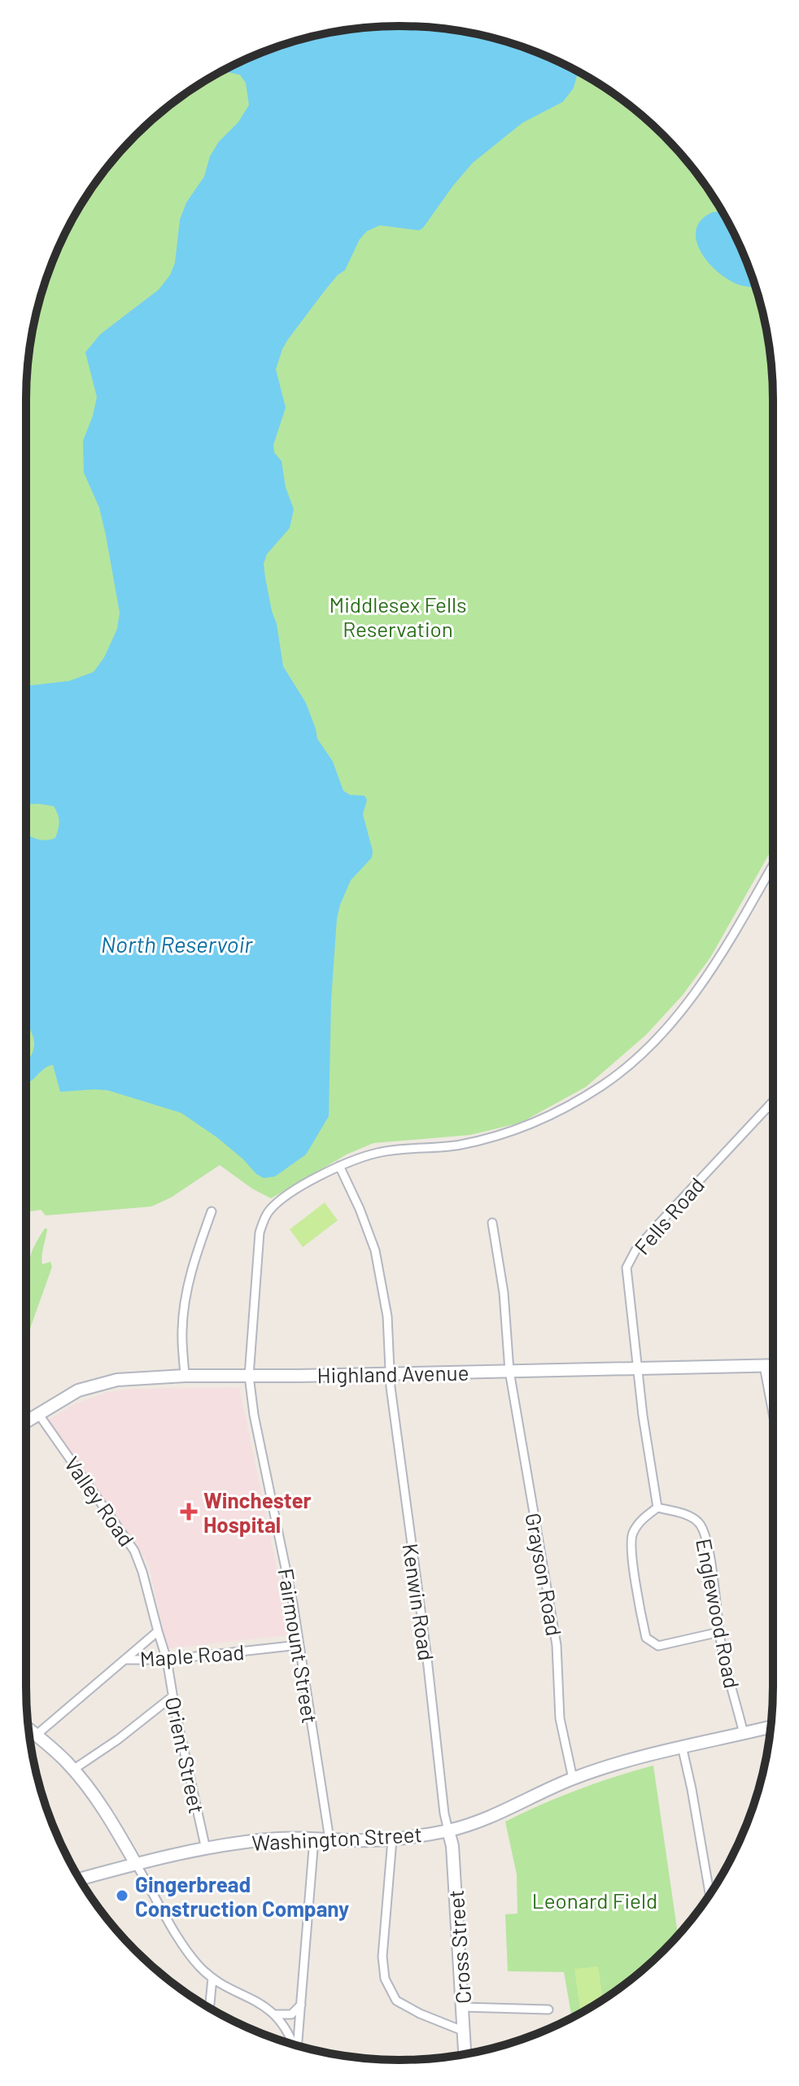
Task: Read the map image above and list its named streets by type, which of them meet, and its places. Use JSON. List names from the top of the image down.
{
  "streets": {
    "main road": ["Highland Avenue", "Washington Street", "Cross Street"],
    "street": [
      "Fells Road",
      "Valley Road",
      "Grayson Road",
      "Kenwin Road",
      "Englewood Road",
      "Fairmount Street",
      "Maple Road",
      "Orient Street"
    ]
  },
  "crossings": [
    ["Fells Road", "Highland Avenue"],
    ["Highland Avenue", "Valley Road"],
    ["Highland Avenue", "Grayson Road"],
    ["Highland Avenue", "Kenwin Road"],
    ["Highland Avenue", "Fairmount Street"],
    ["Valley Road", "Maple Road"],
    ["Valley Road", "Orient Street"],
    ["Grayson Road", "Washington Street"],
    ["Kenwin Road", "Fairmount Street"],
    ["Kenwin Road", "Washington Street"],
    ["Kenwin Road", "Cross Street"],
    ["Englewood Road", "Washington Street"],
    ["Fairmount Street", "Maple Road"],
    ["Fairmount Street", "Washington Street"],
    ["Maple Road", "Orient Street"],
    ["Orient Street", "Washington Street"],
    ["Washington Street", "Cross Street"]
  ],
  "water": ["North Reservoir"],
  "parks": ["Middlesex Fells Reservation", "Leonard Field"],
  "places": {
    "health": ["Winchester Hospital"],
    "other": ["Gingerbread Construction Company"]
  }
}
